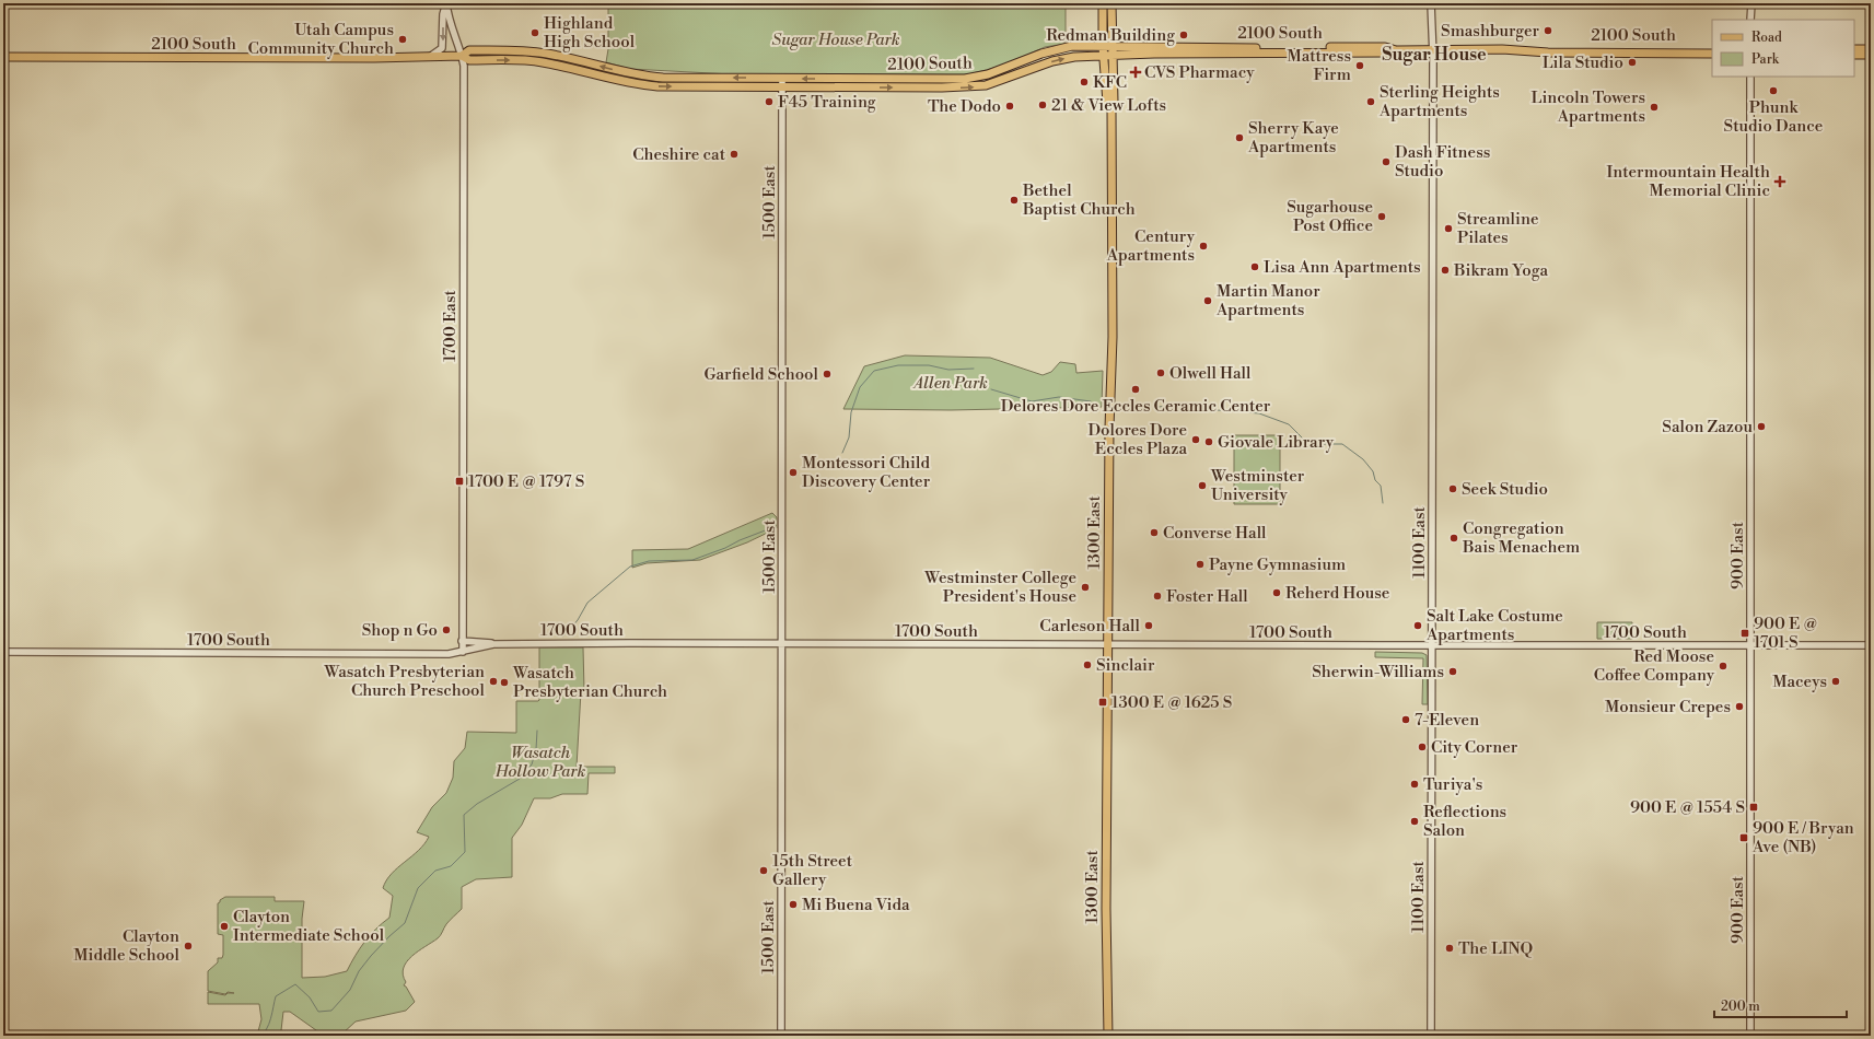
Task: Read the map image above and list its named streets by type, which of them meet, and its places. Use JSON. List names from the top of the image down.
{
  "streets": {
    "main road": ["2100 South", "1300 East"],
    "street": [
      "1500 East",
      "1700 East",
      "1100 East",
      "900 East",
      "1700 South"
    ]
  },
  "crossings": [
    ["2100 South", "1500 East"],
    ["2100 South", "1700 East"],
    ["2100 South", "1300 East"],
    ["2100 South", "1100 East"],
    ["1500 East", "1700 South"],
    ["1700 East", "1700 South"],
    ["1300 East", "1700 South"],
    ["1100 East", "1700 South"],
    ["900 East", "1700 South"]
  ],
  "districts": ["Sugar House"],
  "parks": ["Sugar House Park", "Allen Park", "Wasatch Hollow Park"],
  "places": {
    "other": [
      "Smashburger",
      "Highland High School",
      "Redman Building",
      "Utah Campus Community Church",
      "Lila Studio",
      "Mattress Firm",
      "KFC",
      "Phunk Studio Dance",
      "F45 Training",
      "Sterling Heights Apartments",
      "21 & View Lofts",
      "The Dodo",
      "Lincoln Towers Apartments",
      "Sherry Kaye Apartments",
      "Cheshire cat",
      "Dash Fitness Studio",
      "Bethel Baptist Church",
      "Sugarhouse Post Office",
      "Streamline Pilates",
      "Century Apartments",
      "Lisa Ann Apartments",
      "Bikram Yoga",
      "Martin Manor Apartments",
      "Olwell Hall",
      "Garfield School",
      "Delores Dore Eccles Ceramic Center",
      "Salon Zazou",
      "Dolores Dore Eccles Plaza",
      "Giovale Library",
      "Montessori Child Discovery Center",
      "Westminster University",
      "Seek Studio",
      "Converse Hall",
      "Congregation Bais Menachem",
      "Payne Gymnasium",
      "Westminster College President's House",
      "Reherd House",
      "Foster Hall",
      "Carleson Hall",
      "Salt Lake Costume Apartments",
      "Shop n Go",
      "Sinclair",
      "Red Moose Coffee Company",
      "Sherwin-Williams",
      "Wasatch Presbyterian Church Preschool",
      "Maceys",
      "Wasatch Presbyterian Church",
      "Monsieur Crepes",
      "7-Eleven",
      "City Corner",
      "Turiya's",
      "Reflections Salon",
      "15th Street Gallery",
      "Mi Buena Vida",
      "Clayton Intermediate School",
      "Clayton Middle School",
      "The LINQ"
    ],
    "health": ["CVS Pharmacy", "Intermountain Health Memorial Clinic"],
    "transit": [
      "1700 E @ 1797 S",
      "900 E @ 1701 S",
      "1300 E @ 1625 S",
      "900 E @ 1554 S",
      "900 E / Bryan Ave (NB)"
    ]
  },
  "legend": ["Road", "Park"],
  "scale_bar": "200 m"
}
